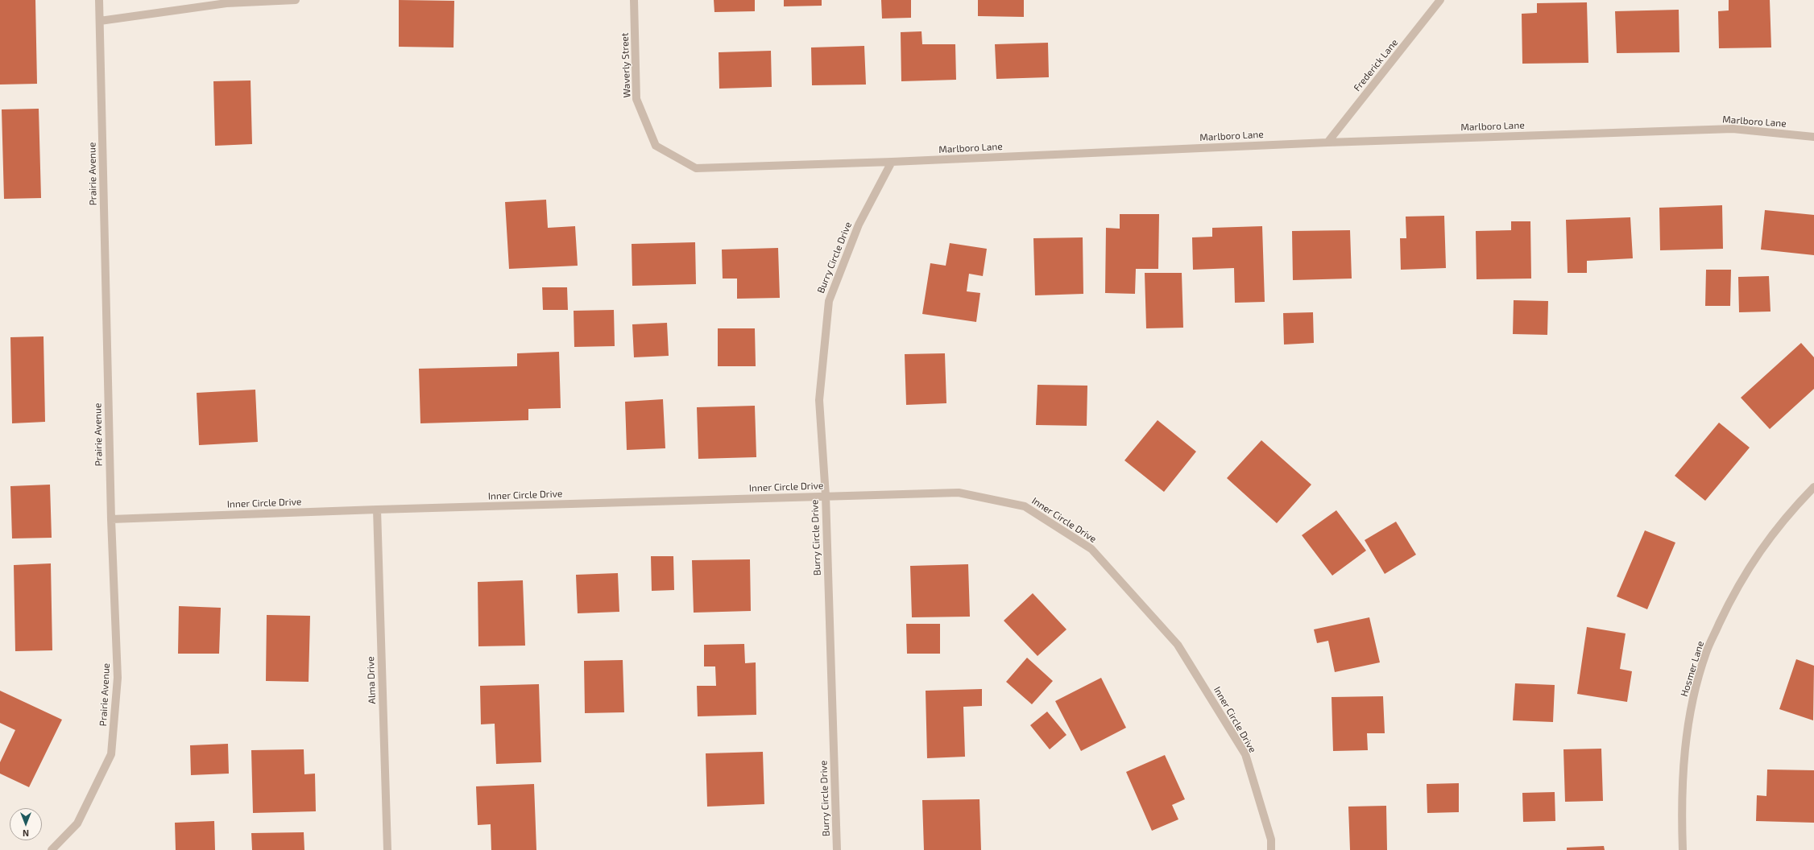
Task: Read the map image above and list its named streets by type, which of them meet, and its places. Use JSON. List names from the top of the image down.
{
  "streets": {
    "street": [
      "Waverly Street",
      "Frederick Lane",
      "Marlboro Lane",
      "Prairie Avenue",
      "Burry Circle Drive",
      "Inner Circle Drive",
      "Hosmer Lane",
      "Alma Drive"
    ]
  },
  "crossings": [
    ["Waverly Street", "Marlboro Lane"],
    ["Frederick Lane", "Marlboro Lane"],
    ["Marlboro Lane", "Burry Circle Drive"],
    ["Prairie Avenue", "Inner Circle Drive"],
    ["Burry Circle Drive", "Inner Circle Drive"],
    ["Inner Circle Drive", "Alma Drive"]
  ],
  "north": "bottom"
}
